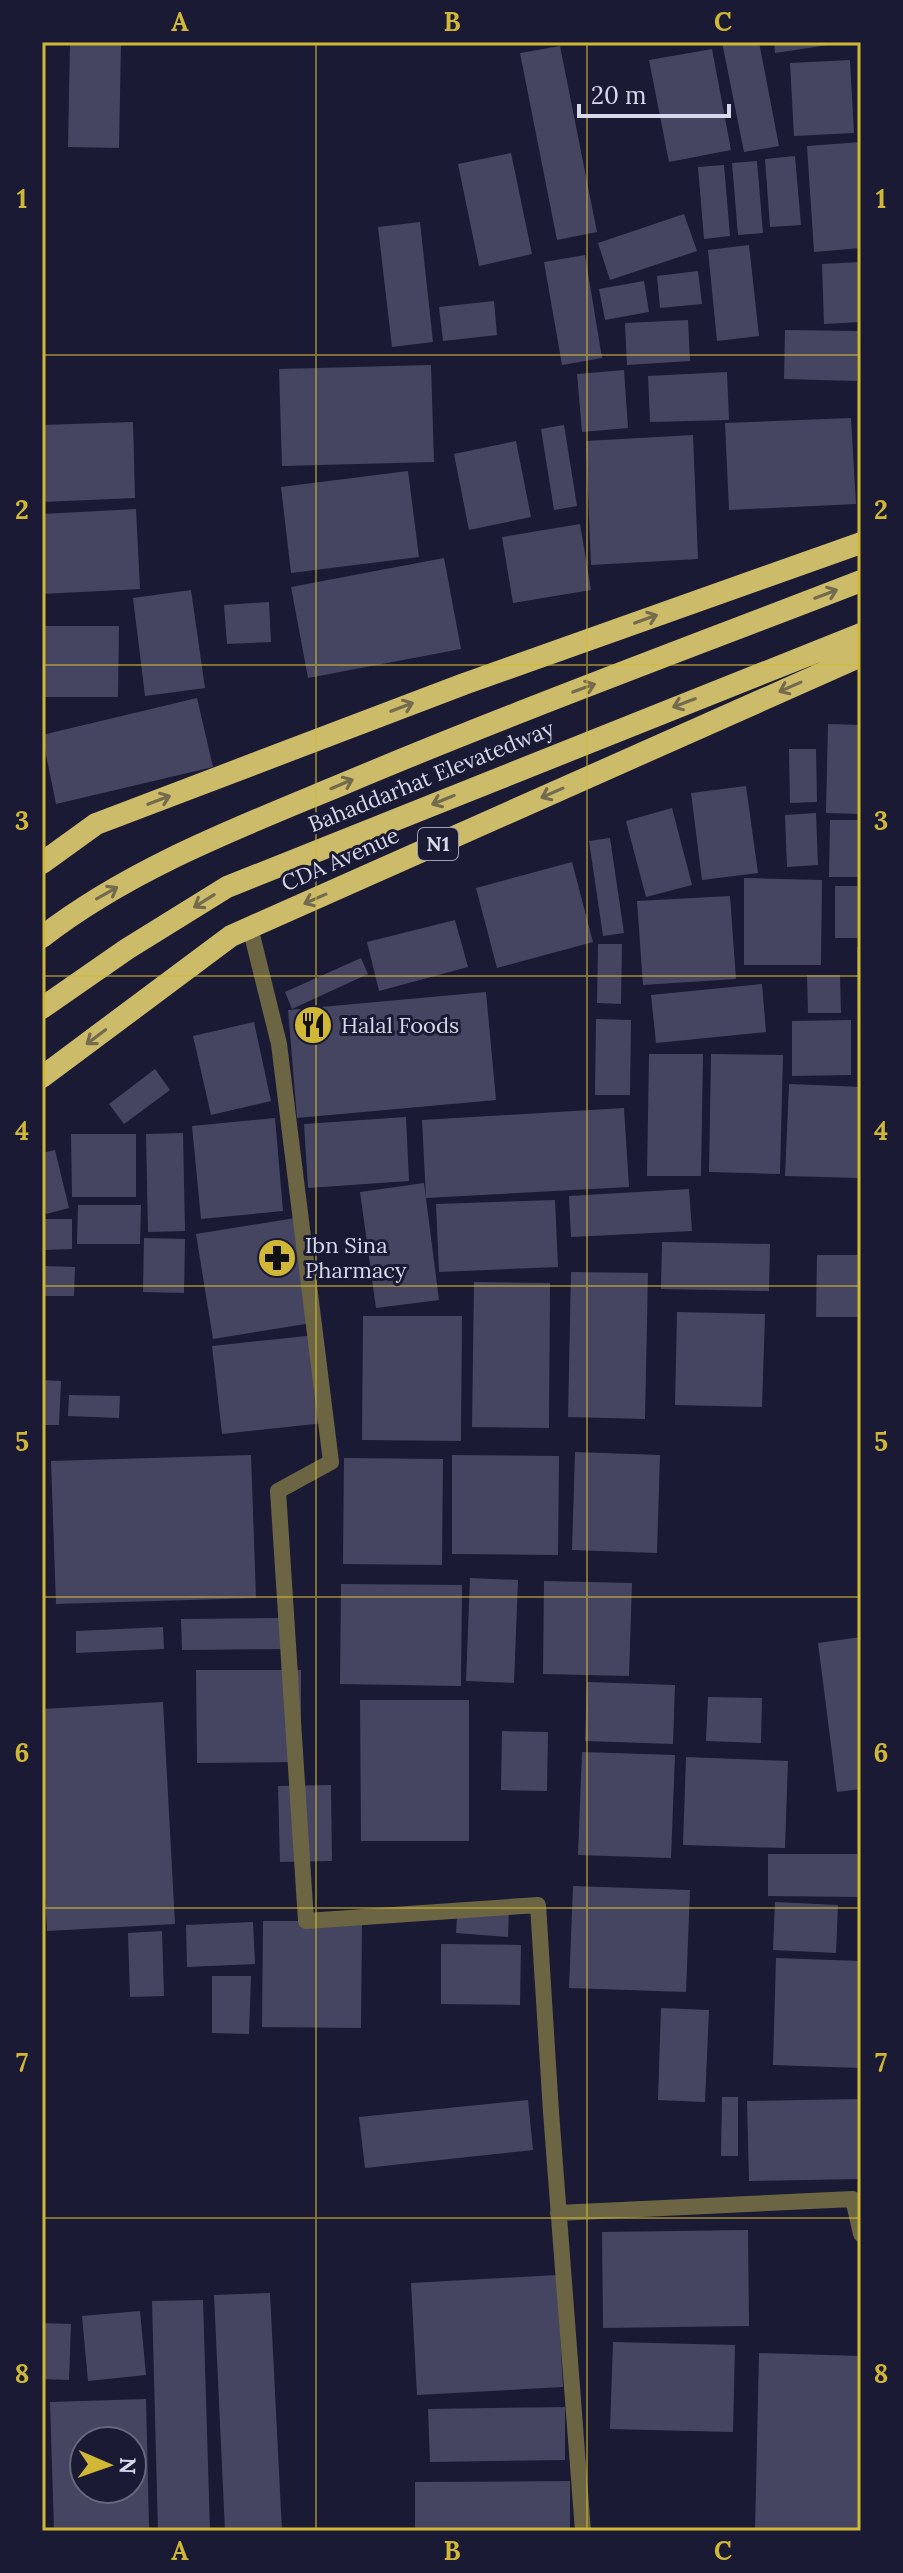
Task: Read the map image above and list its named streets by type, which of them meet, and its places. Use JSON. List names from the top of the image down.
{
  "streets": {
    "highway": ["Bahaddarhat Elevatedway", "N1", "CDA Avenue"]
  },
  "places": {
    "restaurant": ["Halal Foods"],
    "pharmacy": ["Ibn Sina Pharmacy"]
  },
  "scale_bar": "20 m",
  "north": "right",
  "grid": {
    "columns": ["A", "B", "C"],
    "rows": [
      "1",
      "2",
      "3",
      "4",
      "5",
      "6",
      "7",
      "8"
    ]
  }
}
